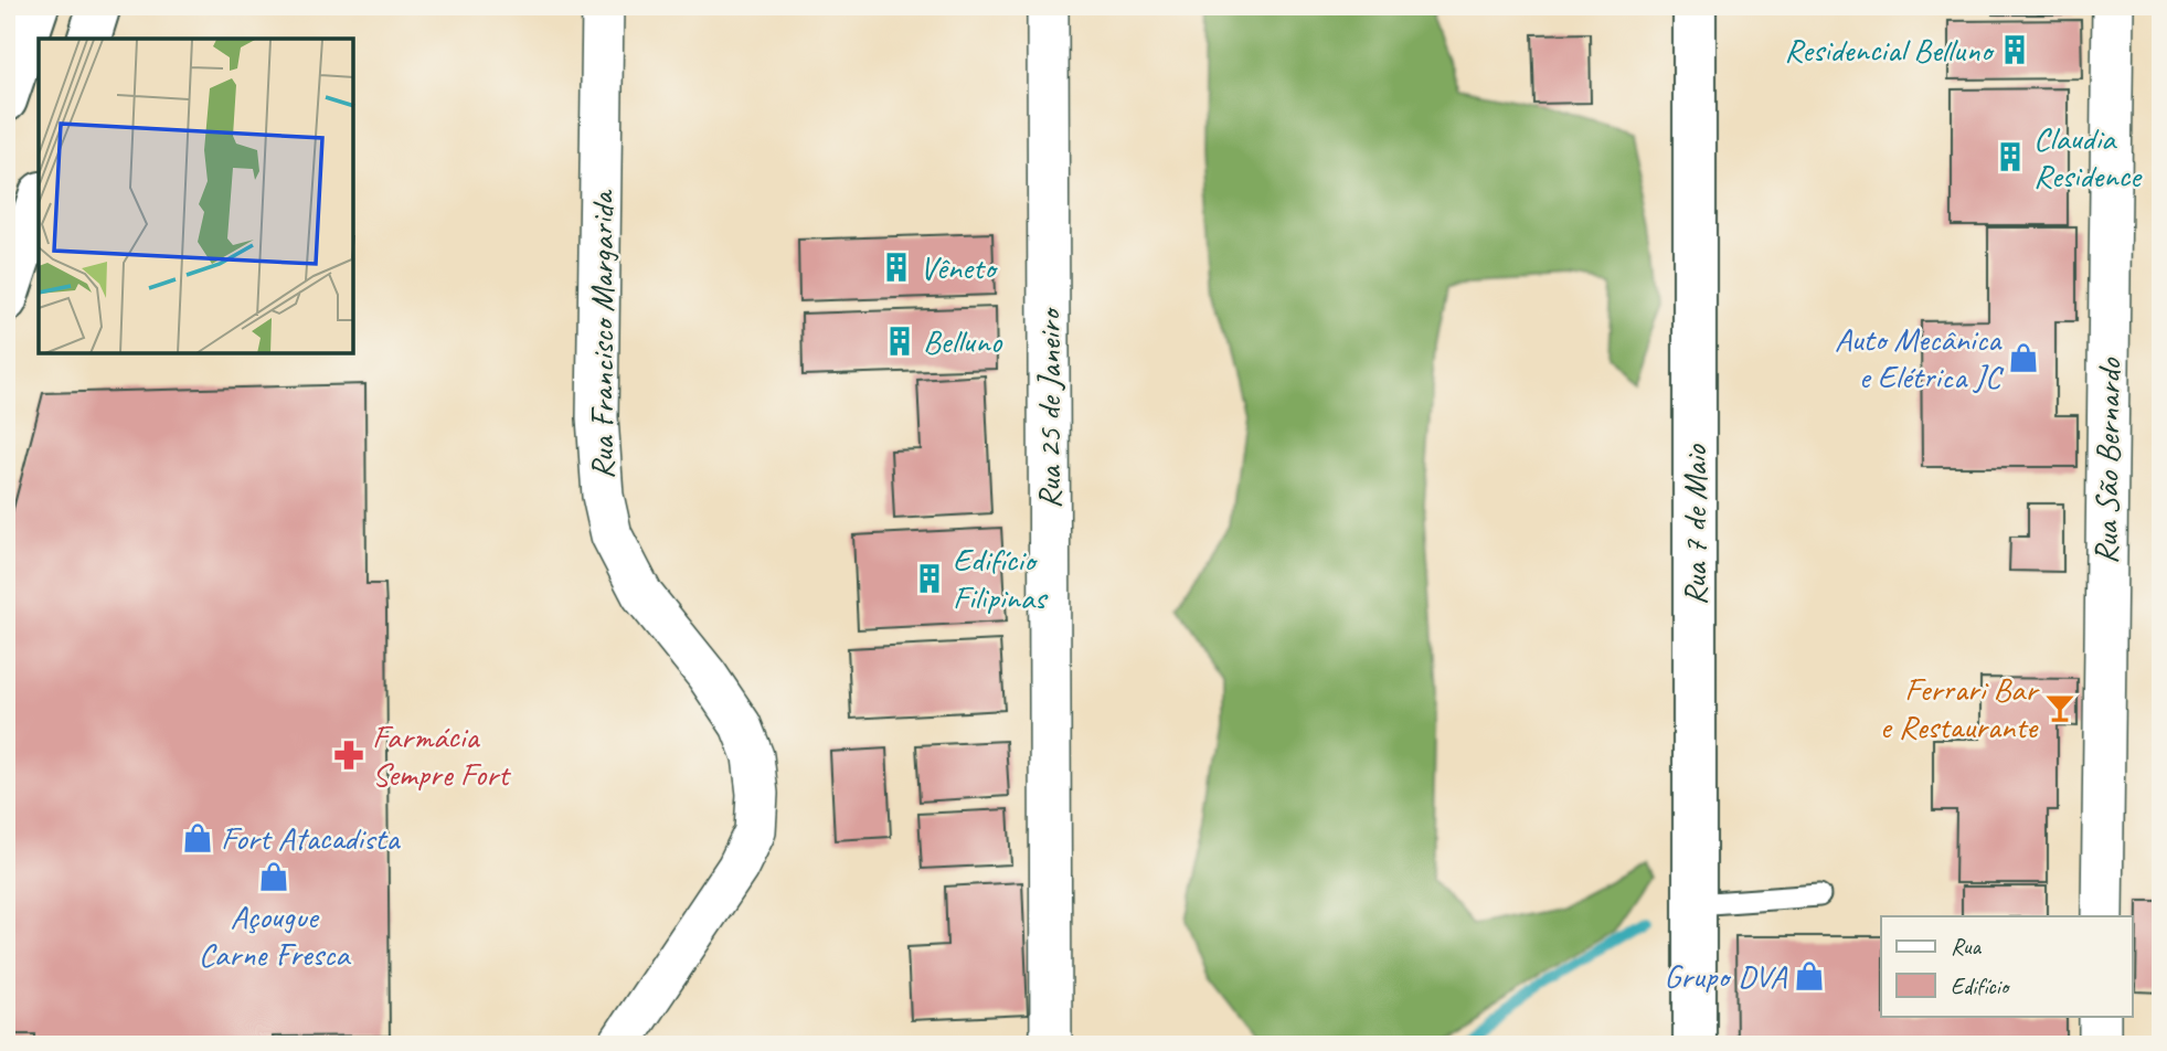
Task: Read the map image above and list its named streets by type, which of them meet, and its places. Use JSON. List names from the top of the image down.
{
  "streets": {
    "street": [
      "Rua Francisco Margarida",
      "Rua 25 de Janeiro",
      "Rua São Bernardo",
      "Rua 7 de Maio"
    ]
  },
  "places": {
    "building": [
      "Residencial Belluno",
      "Claudia Residence",
      "Vêneto",
      "Belluno",
      "Edifício Filipinas"
    ],
    "shop": [
      "Auto Mecânica e Elétrica JC",
      "Fort Atacadista",
      "Açougue Carne Fresca",
      "Grupo DVA"
    ],
    "bar": ["Ferrari Bar e Restaurante"],
    "pharmacy": ["Farmácia Sempre Fort"]
  },
  "legend": ["Rua", "Edifício"]
}
